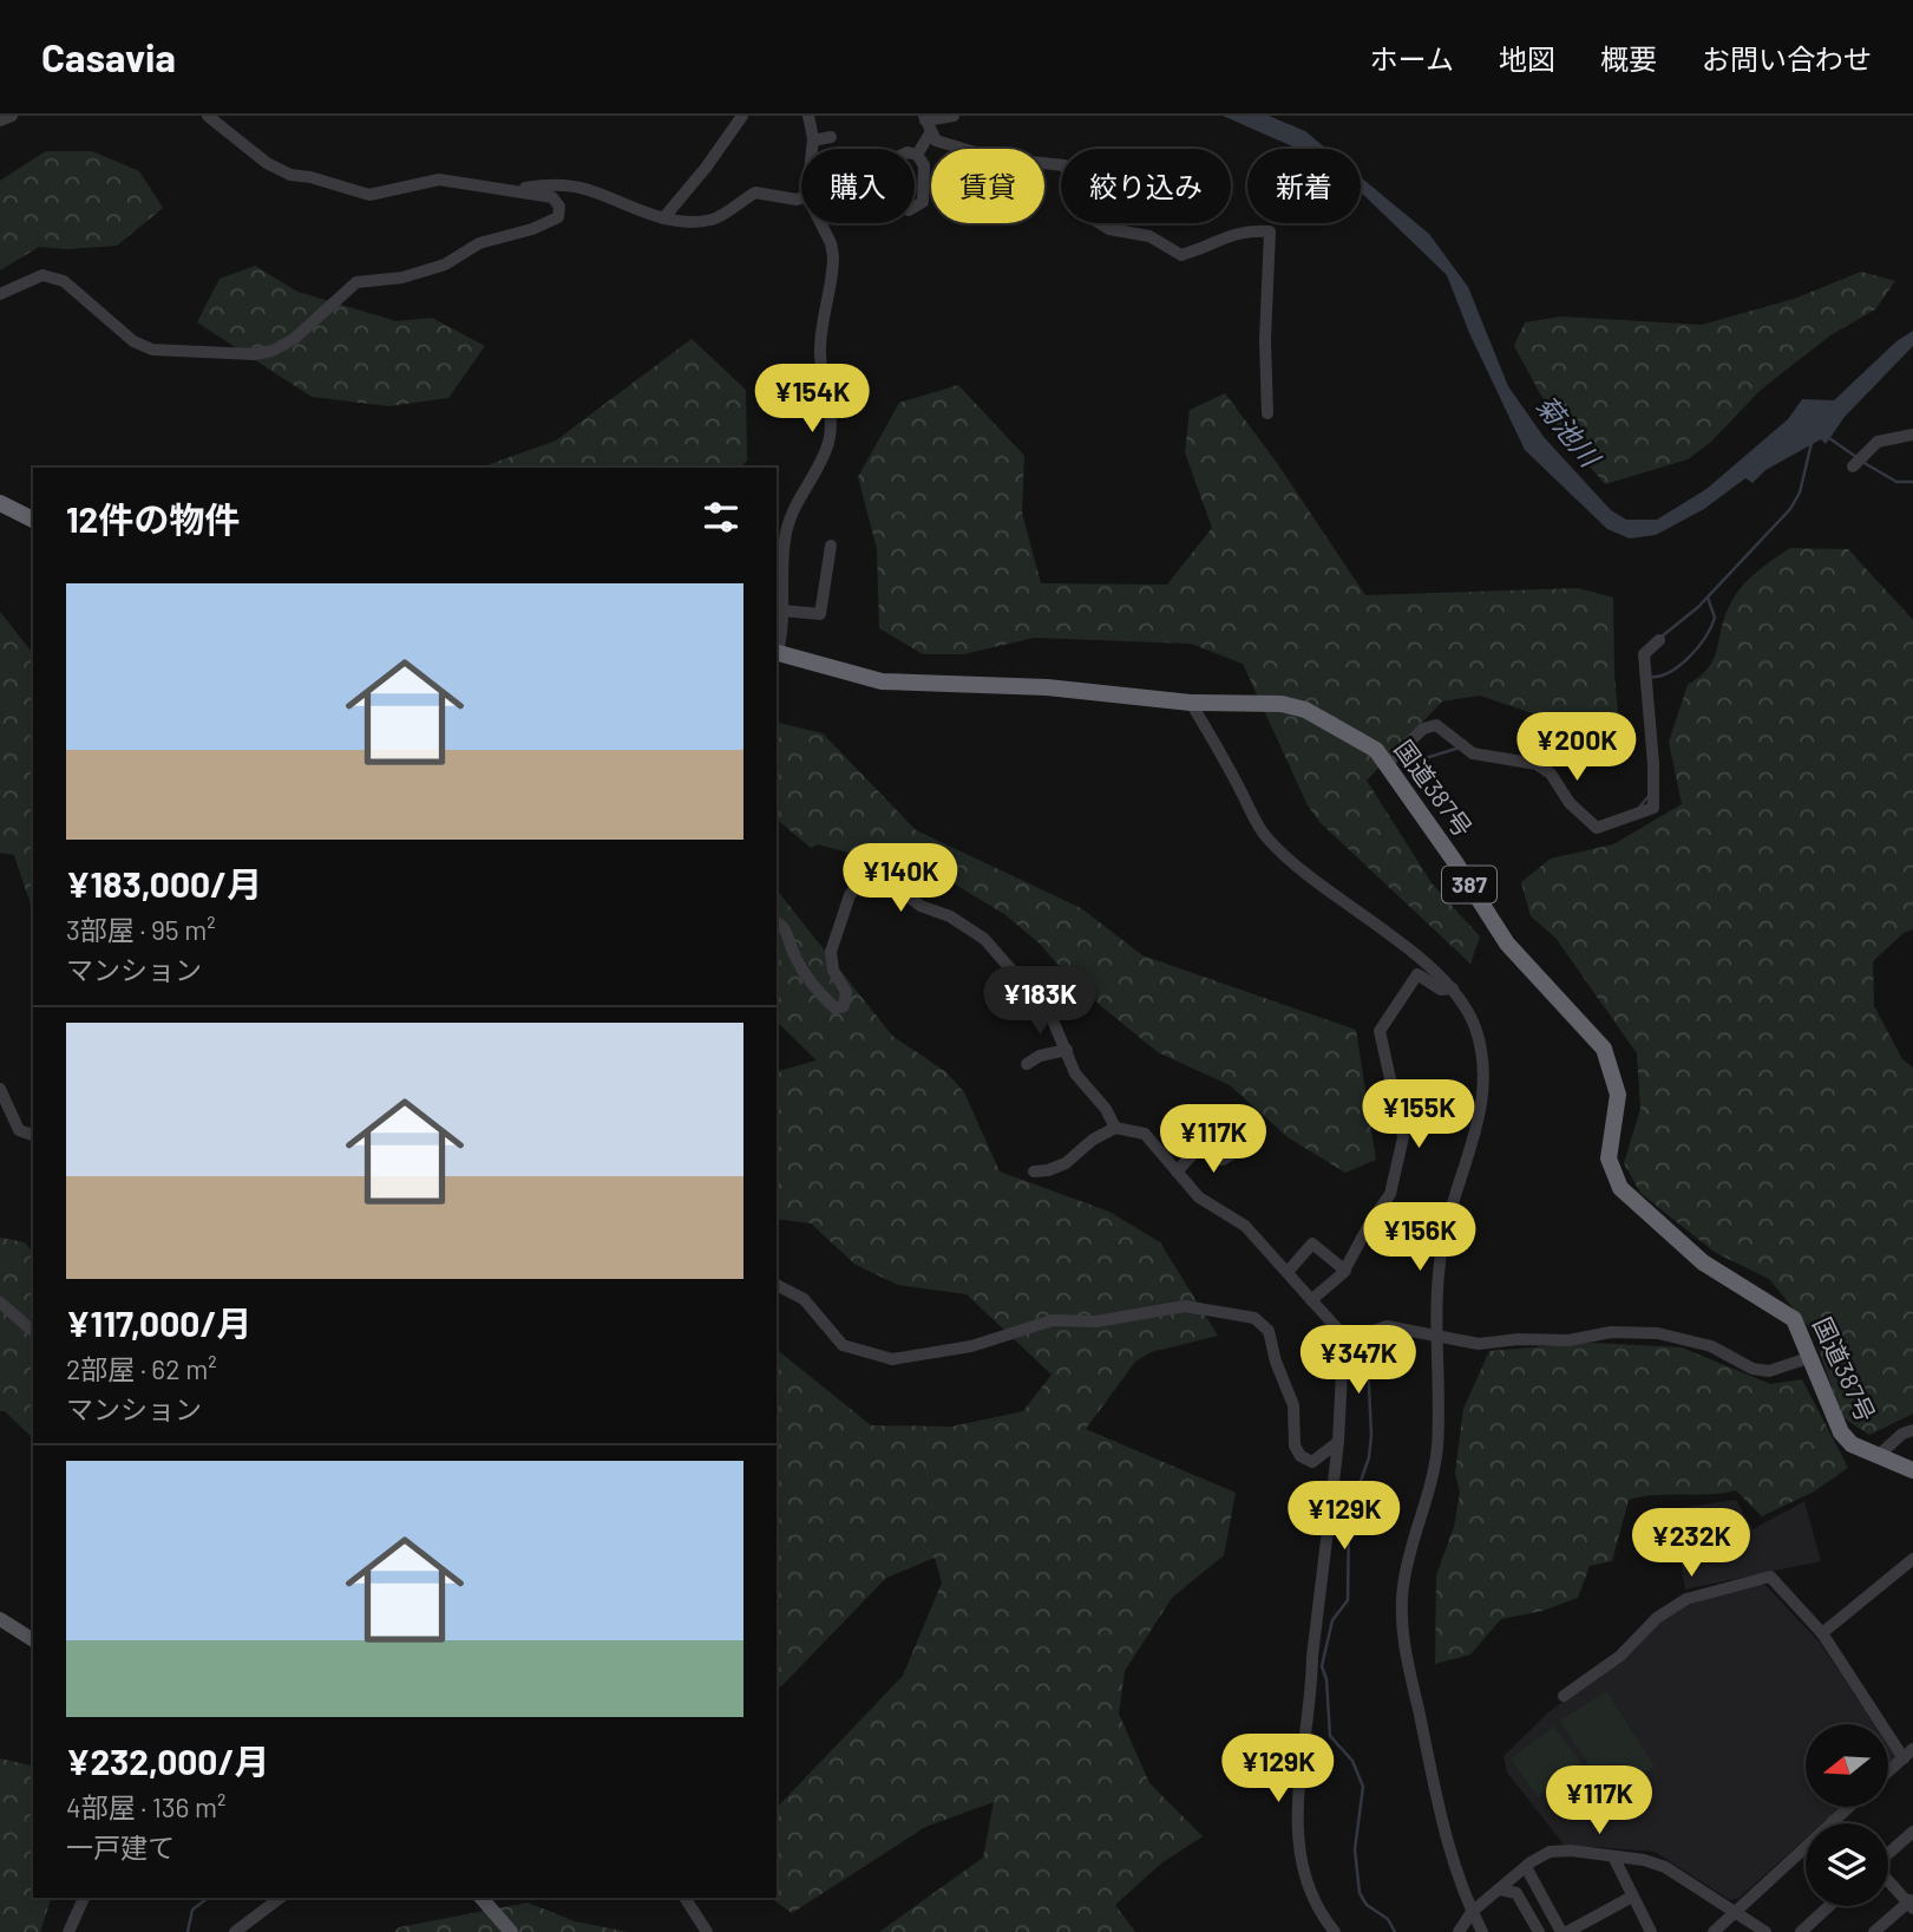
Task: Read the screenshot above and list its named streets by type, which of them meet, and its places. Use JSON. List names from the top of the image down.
{
  "streets": {
    "highway": ["国道387号", "387"]
  },
  "water": ["菊池川"],
  "north": "left",
  "page": {
    "header": "Casavia",
    "nav": [
      "ホーム",
      "地図",
      "概要",
      "お問い合わせ"
    ],
    "chip": [
      "購入",
      "賃貸",
      "絞り込み",
      "新着"
    ],
    "price": [
      "¥154K",
      "¥200K",
      "¥140K",
      "¥183K",
      "¥155K",
      "¥117K",
      "¥156K",
      "¥347K",
      "¥129K",
      "¥232K",
      "¥129K",
      "¥117K"
    ],
    "heading": "12件の物件",
    "list": [
      {
        "name": "¥183,000/月",
        "note": "3部屋 · 95 m² · マンション"
      },
      {
        "name": "¥117,000/月",
        "note": "2部屋 · 62 m² · マンション"
      },
      {
        "name": "¥232,000/月",
        "note": "4部屋 · 136 m² · 一戸建て"
      }
    ]
  }
}
